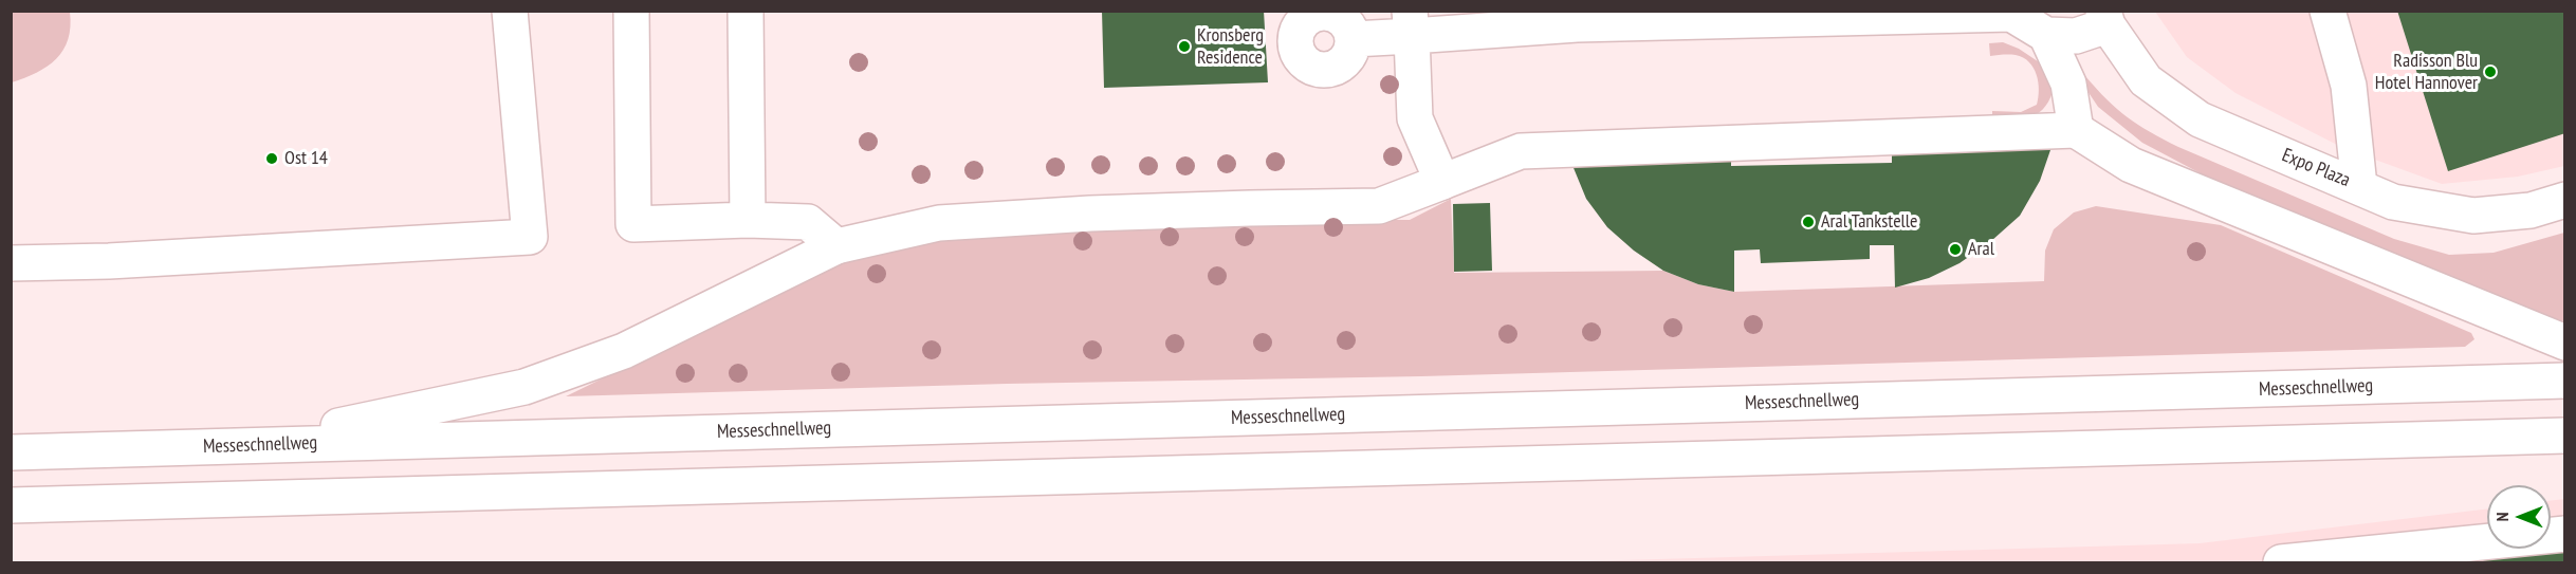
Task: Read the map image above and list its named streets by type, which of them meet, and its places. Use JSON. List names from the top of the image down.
{
  "streets": {
    "main road": ["Expo Plaza", "Messeschnellweg"]
  },
  "places": [
    "Kronsberg Residence",
    "Radisson Blu Hotel Hannover",
    "Ost 14",
    "Aral Tankstelle",
    "Aral"
  ],
  "north": "left"
}
